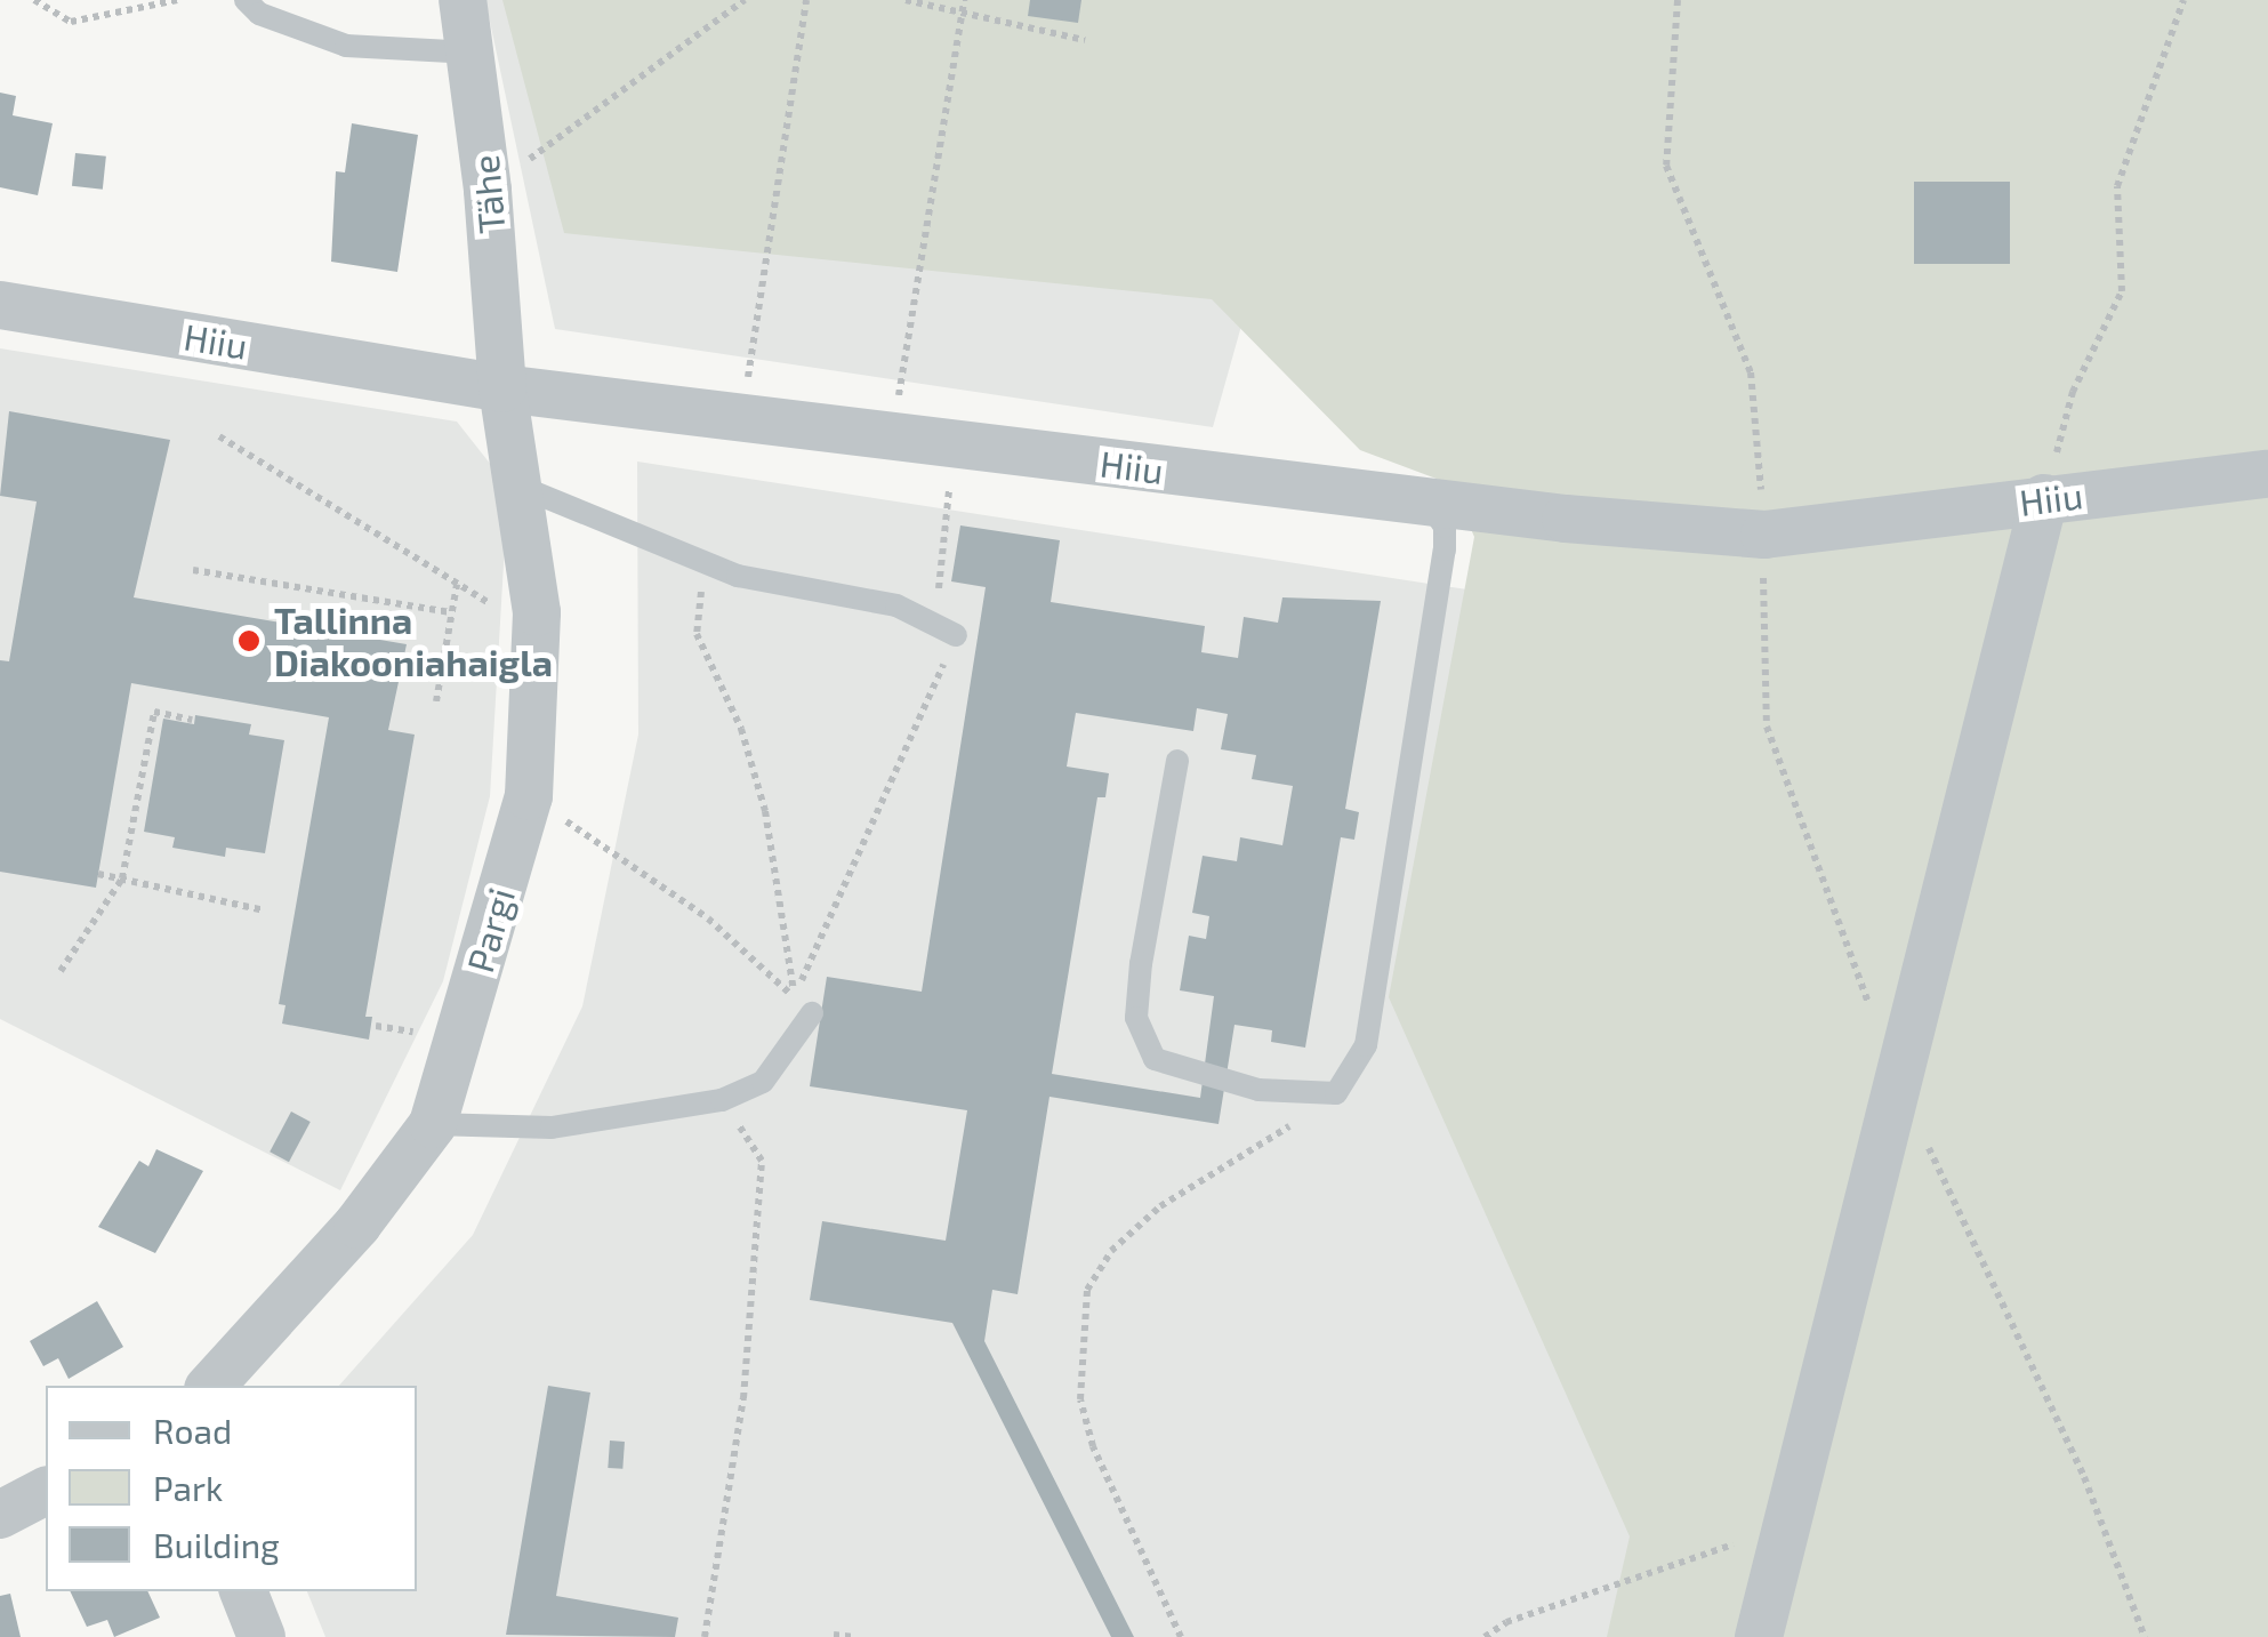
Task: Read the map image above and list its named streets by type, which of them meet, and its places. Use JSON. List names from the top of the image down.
{
  "streets": {
    "street": ["Tähe", "Hiiu", "Pargi"]
  },
  "crossings": [
    ["Tähe", "Hiiu"],
    ["Tähe", "Pargi"],
    ["Hiiu", "Pargi"]
  ],
  "places": ["Tallinna Diakooniahaigla"],
  "legend": ["Road", "Park", "Building"]
}
